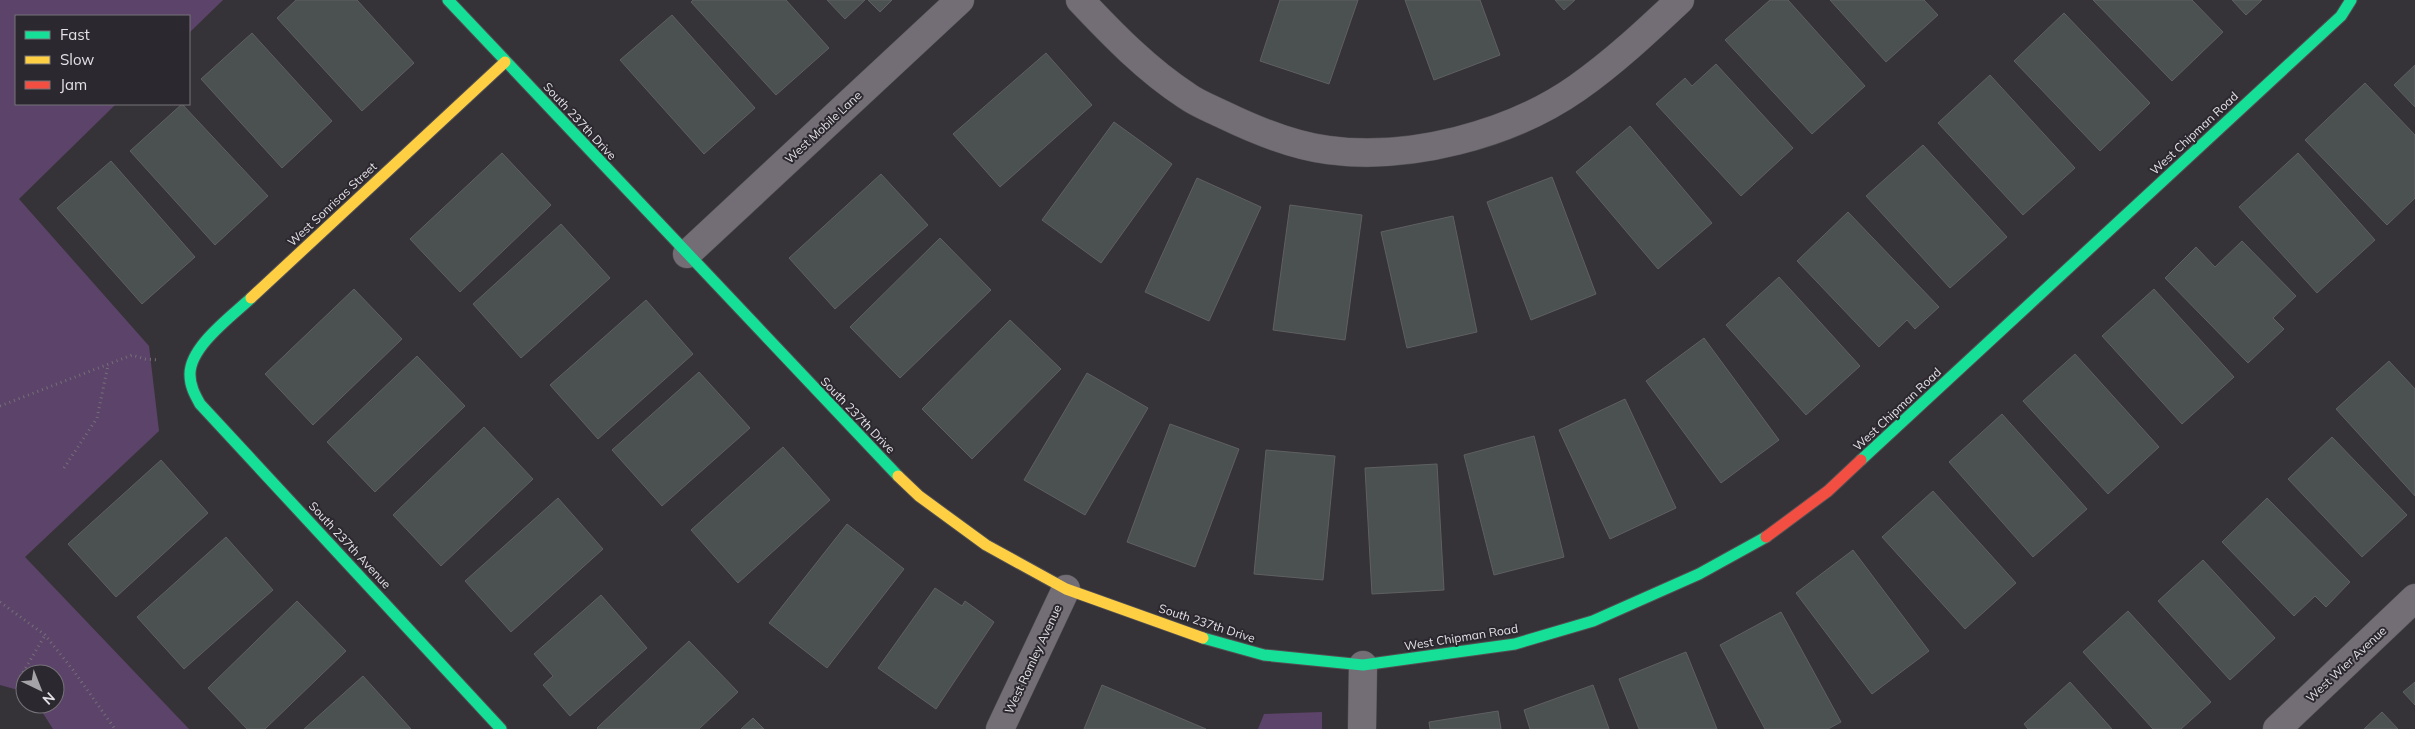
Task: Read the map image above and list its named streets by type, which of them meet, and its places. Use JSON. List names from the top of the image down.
{
  "streets": {
    "street": [
      "South 237th Drive",
      "West Mobile Lane",
      "West Chipman Road",
      "West Sonrisas Street",
      "South 237th Avenue",
      "West Romley Avenue",
      "West Wier Avenue"
    ]
  },
  "crossings": [
    ["South 237th Drive", "West Mobile Lane"],
    ["South 237th Drive", "West Chipman Road"],
    ["South 237th Drive", "West Sonrisas Street"],
    ["South 237th Drive", "West Romley Avenue"],
    ["West Sonrisas Street", "South 237th Avenue"]
  ],
  "legend": ["Fast", "Slow", "Jam"],
  "north": "bottom right"
}
